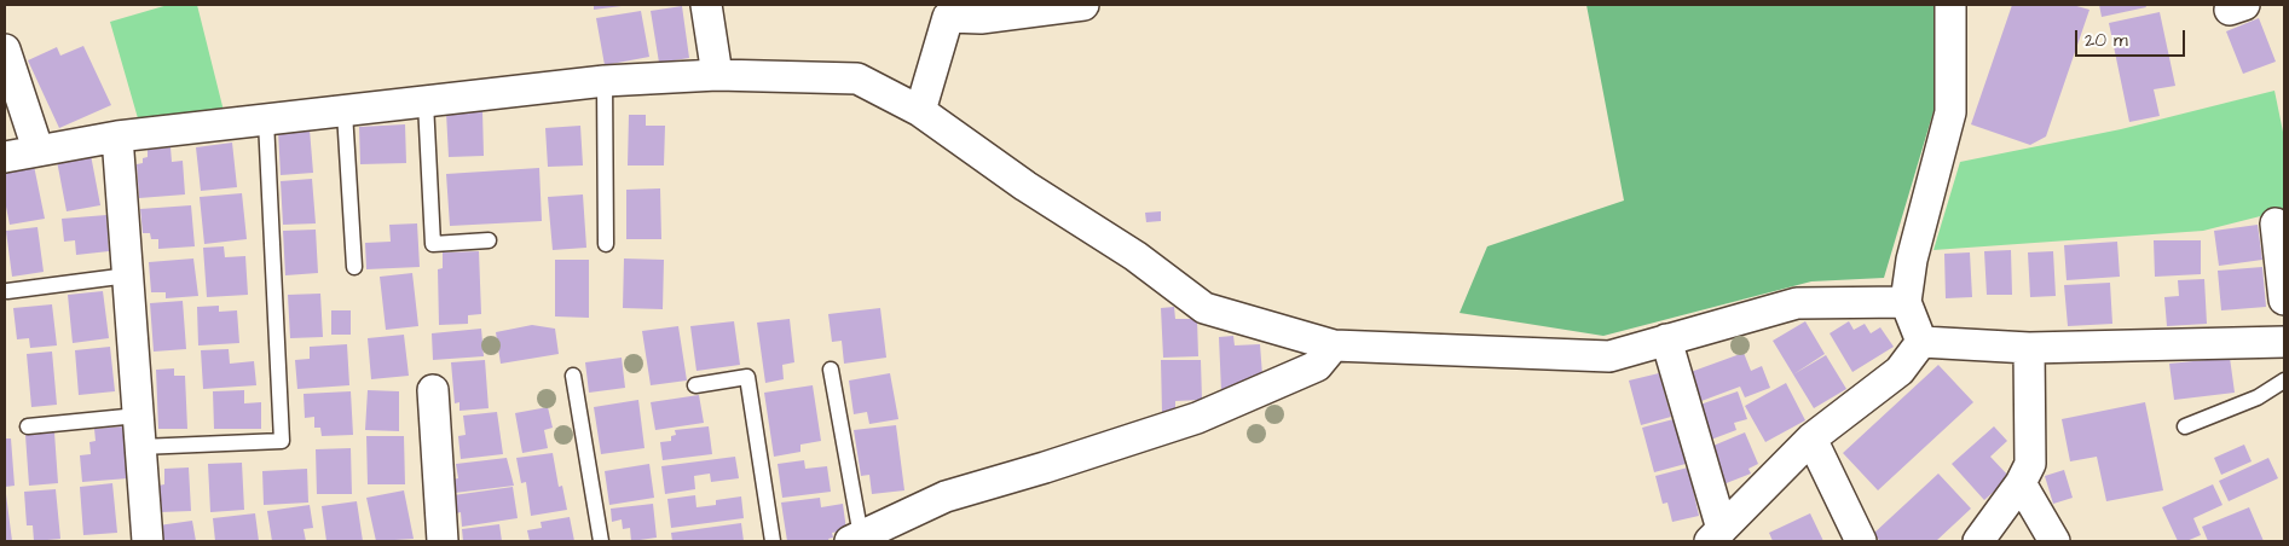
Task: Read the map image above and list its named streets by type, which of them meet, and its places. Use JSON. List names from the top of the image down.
{
  "scale_bar": "20 m"
}
